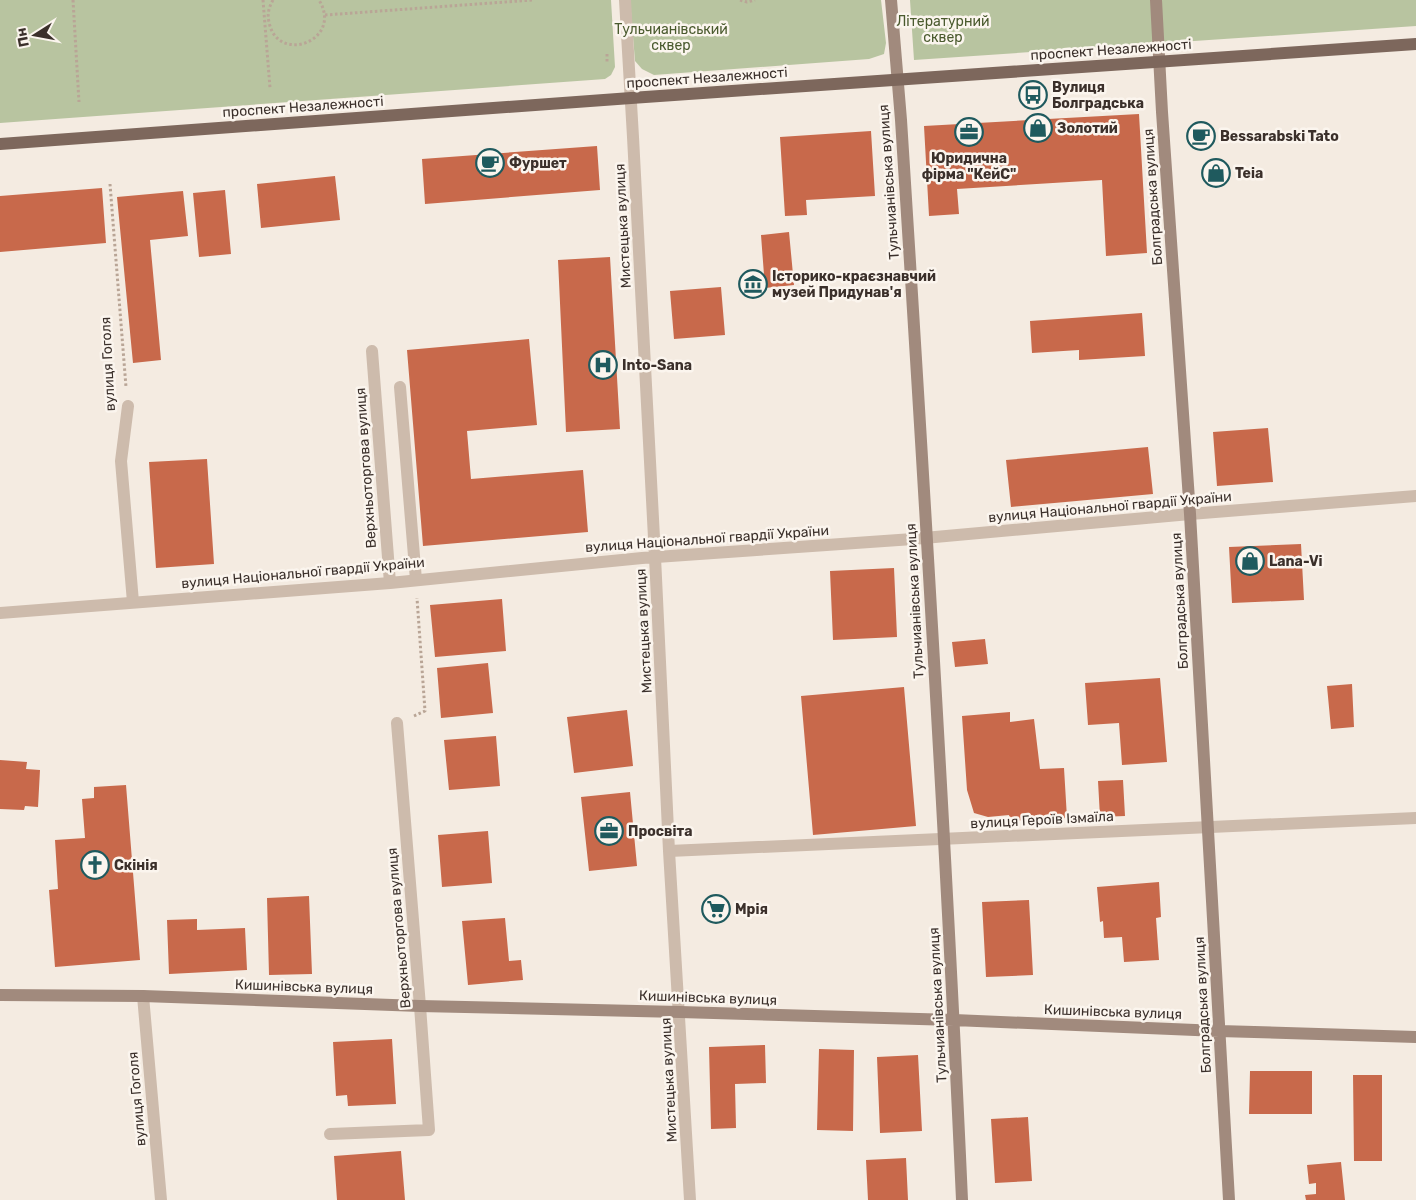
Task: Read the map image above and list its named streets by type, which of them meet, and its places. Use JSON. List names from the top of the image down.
{
  "streets": {
    "main road": [
      "проспект Незалежності",
      "Тульчианівська вулиця",
      "Болградська вулиця",
      "Кишинівська вулиця"
    ],
    "street": [
      "Мистецька вулиця",
      "вулиця Гоголя",
      "Верхньоторгова вулиця",
      "вулиця Національної гвардії України",
      "вулиця Героїв Ізмаїла"
    ]
  },
  "crossings": [
    ["проспект Незалежності", "Тульчианівська вулиця"],
    ["проспект Незалежності", "Болградська вулиця"],
    ["проспект Незалежності", "Мистецька вулиця"],
    ["Тульчианівська вулиця", "вулиця Національної гвардії України"],
    ["Тульчианівська вулиця", "вулиця Героїв Ізмаїла"],
    ["Тульчианівська вулиця", "Кишинівська вулиця"],
    ["Болградська вулиця", "вулиця Національної гвардії України"],
    ["Болградська вулиця", "вулиця Героїв Ізмаїла"],
    ["Болградська вулиця", "Кишинівська вулиця"],
    ["Мистецька вулиця", "вулиця Національної гвардії України"],
    ["Мистецька вулиця", "вулиця Героїв Ізмаїла"],
    ["Мистецька вулиця", "Кишинівська вулиця"],
    ["вулиця Гоголя", "вулиця Національної гвардії України"],
    ["вулиця Гоголя", "Кишинівська вулиця"],
    ["Верхньоторгова вулиця", "вулиця Національної гвардії України"],
    ["Верхньоторгова вулиця", "Кишинівська вулиця"]
  ],
  "parks": ["Літературний сквер", "Тульчианівський сквер"],
  "places": {
    "bus stop": ["Вулиця Болградська"],
    "shop": ["Золотий", "Teia", "Lana-Vi"],
    "office": ["Юридична фірма \"КейС\"", "Просвіта"],
    "cafe": ["Bessarabski Tato", "Фуршет"],
    "museum": ["Історико-краєзнавчий музей Придунав'я"],
    "hospital": ["Into-Sana"],
    "church": ["Скінія"],
    "supermarket": ["Мрія"]
  },
  "north": "left"
}
